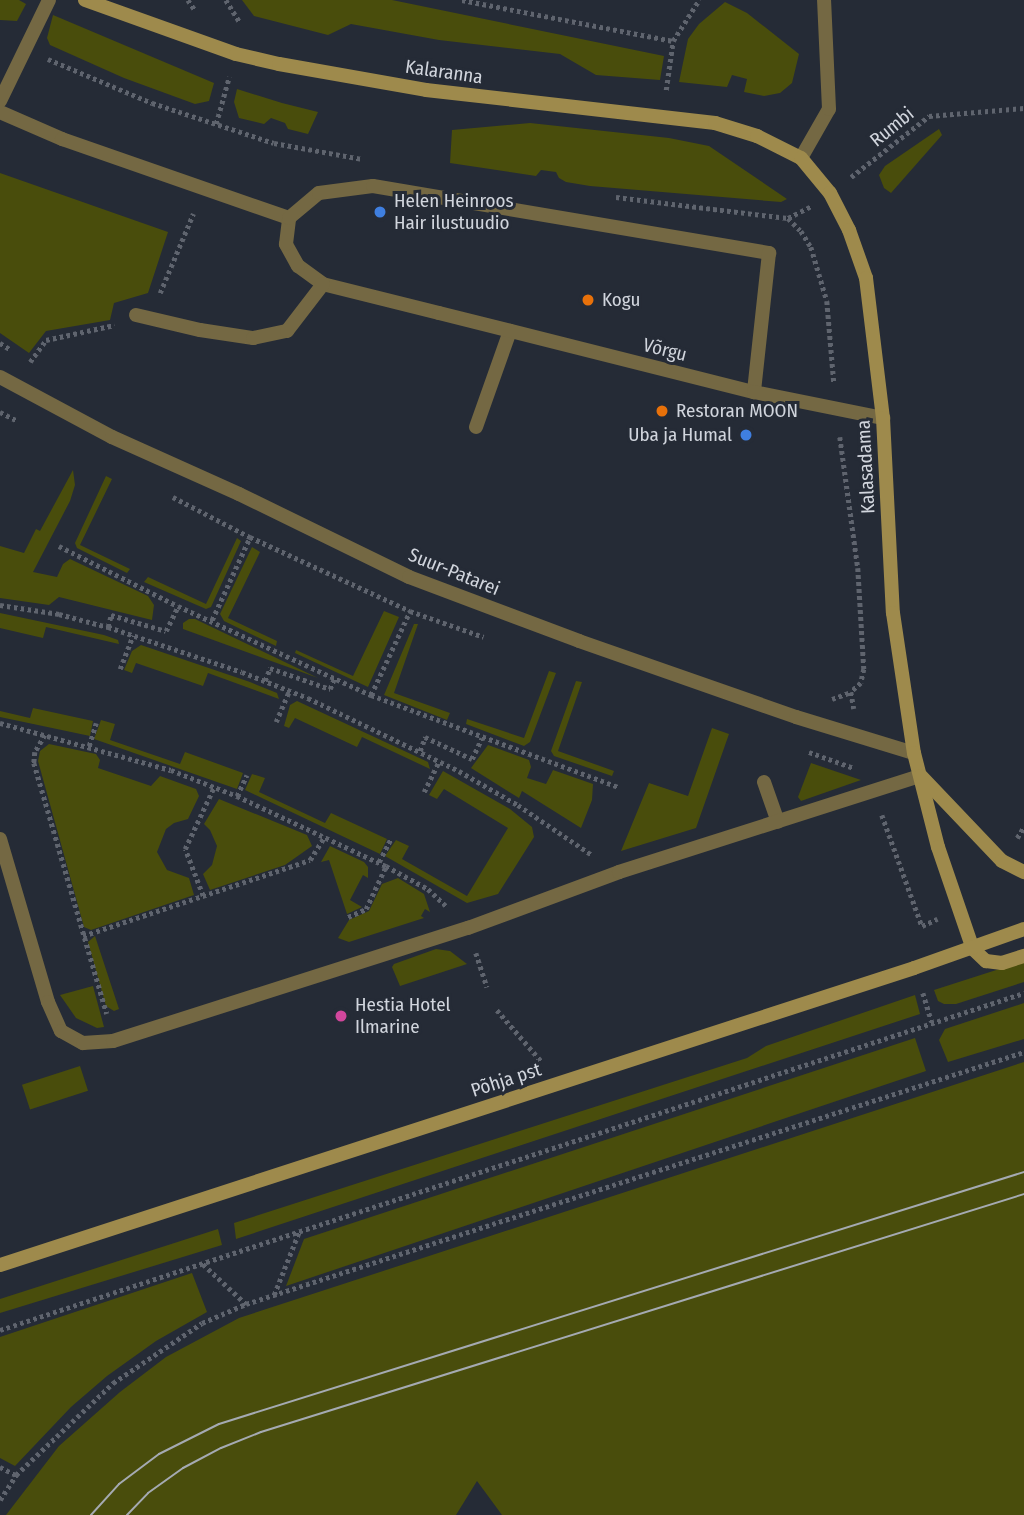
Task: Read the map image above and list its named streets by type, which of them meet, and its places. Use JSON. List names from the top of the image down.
{
  "streets": {
    "street": [
      "Kalaranna",
      "Võrgu",
      "Kalasadama",
      "Suur-Patarei",
      "Põhja pst"
    ],
    "path": ["Rumbi"]
  },
  "crossings": [
    ["Kalaranna", "Kalasadama"],
    ["Rumbi", "Kalasadama"],
    ["Võrgu", "Kalasadama"],
    ["Kalasadama", "Suur-Patarei"],
    ["Kalasadama", "Põhja pst"]
  ],
  "places": [
    "Helen Heinroos Hair ilustuudio",
    "Kogu",
    "Restoran MOON",
    "Uba ja Humal",
    "Hestia Hotel Ilmarine"
  ]
}
